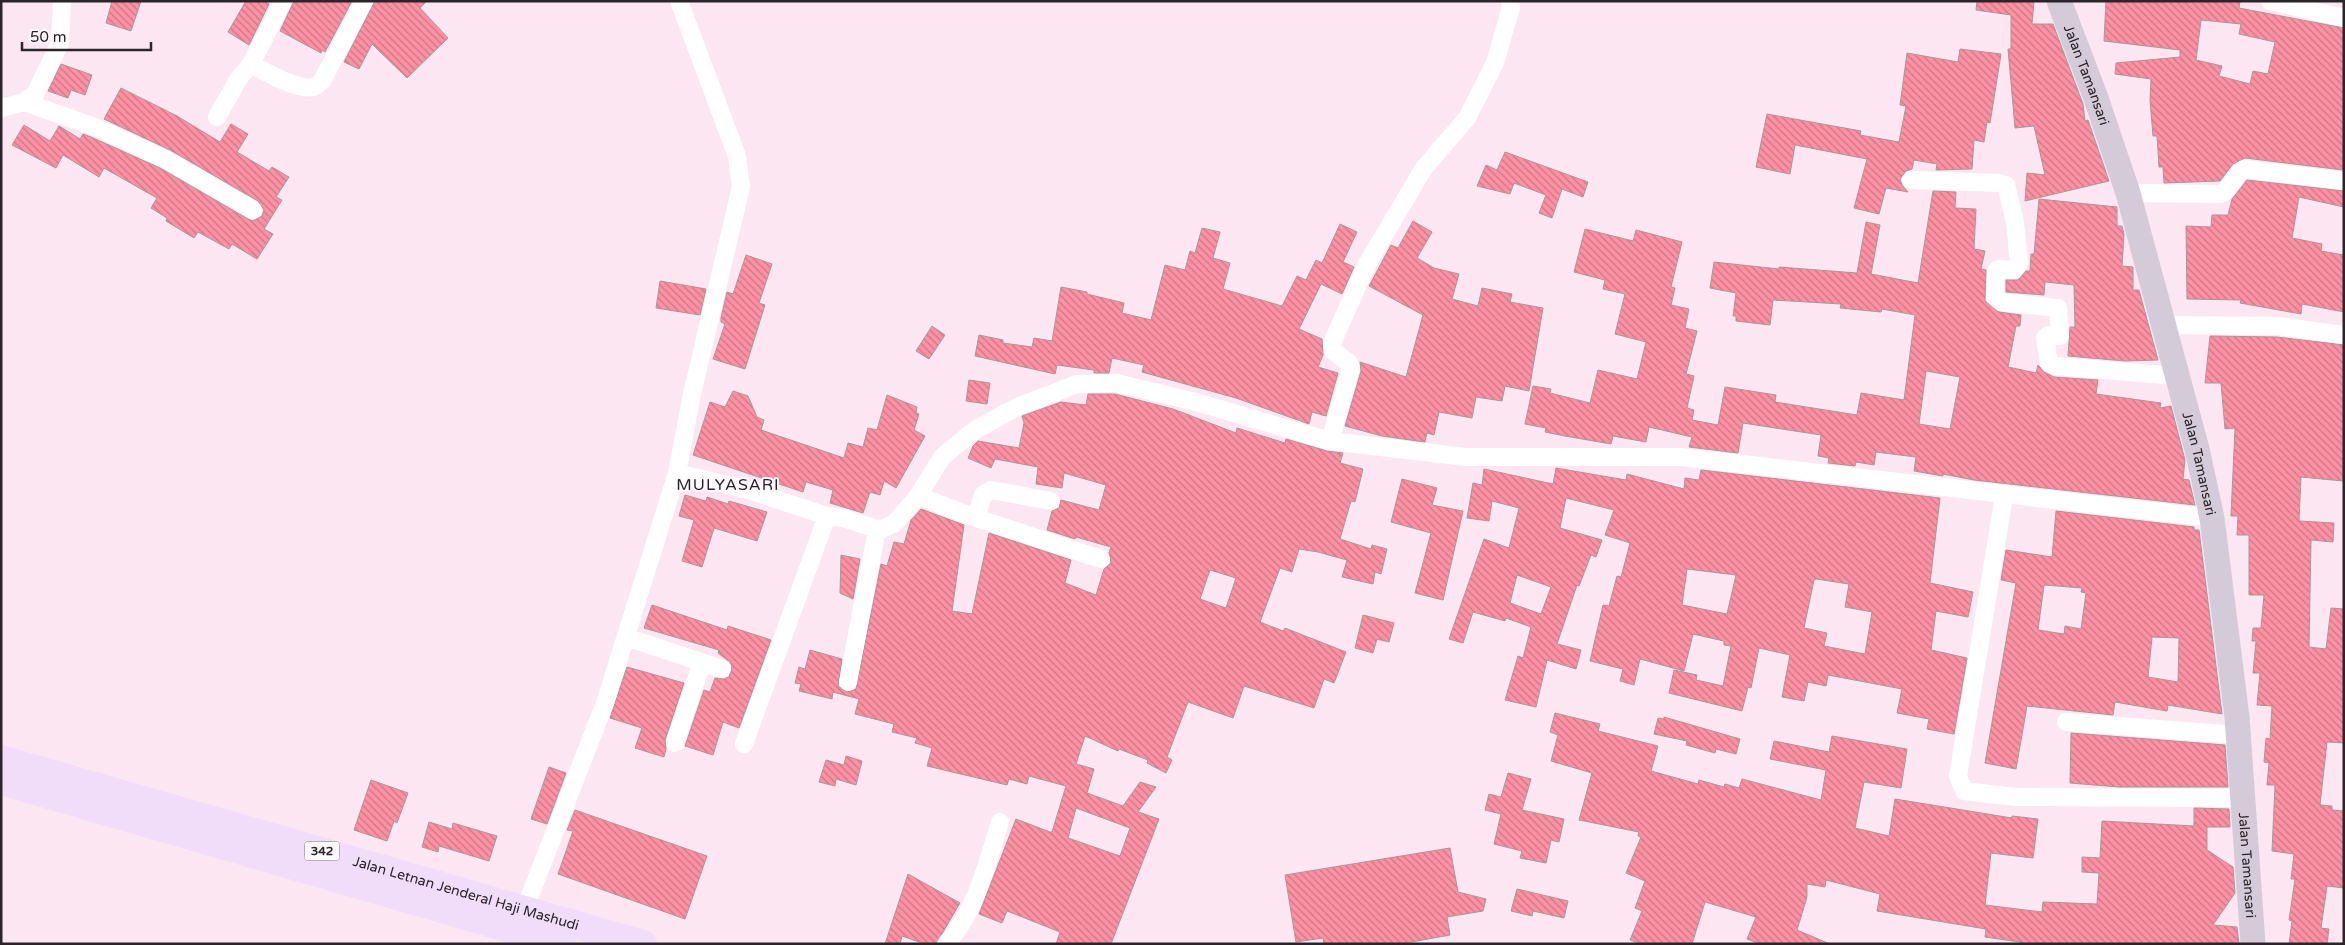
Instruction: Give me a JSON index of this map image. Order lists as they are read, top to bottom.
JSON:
{
  "streets": {
    "main road": ["Jalan Tamansari", "342", "Jalan Letnan Jenderal Haji Mashudi"]
  },
  "districts": ["MULYASARI"],
  "scale_bar": "50 m"
}
